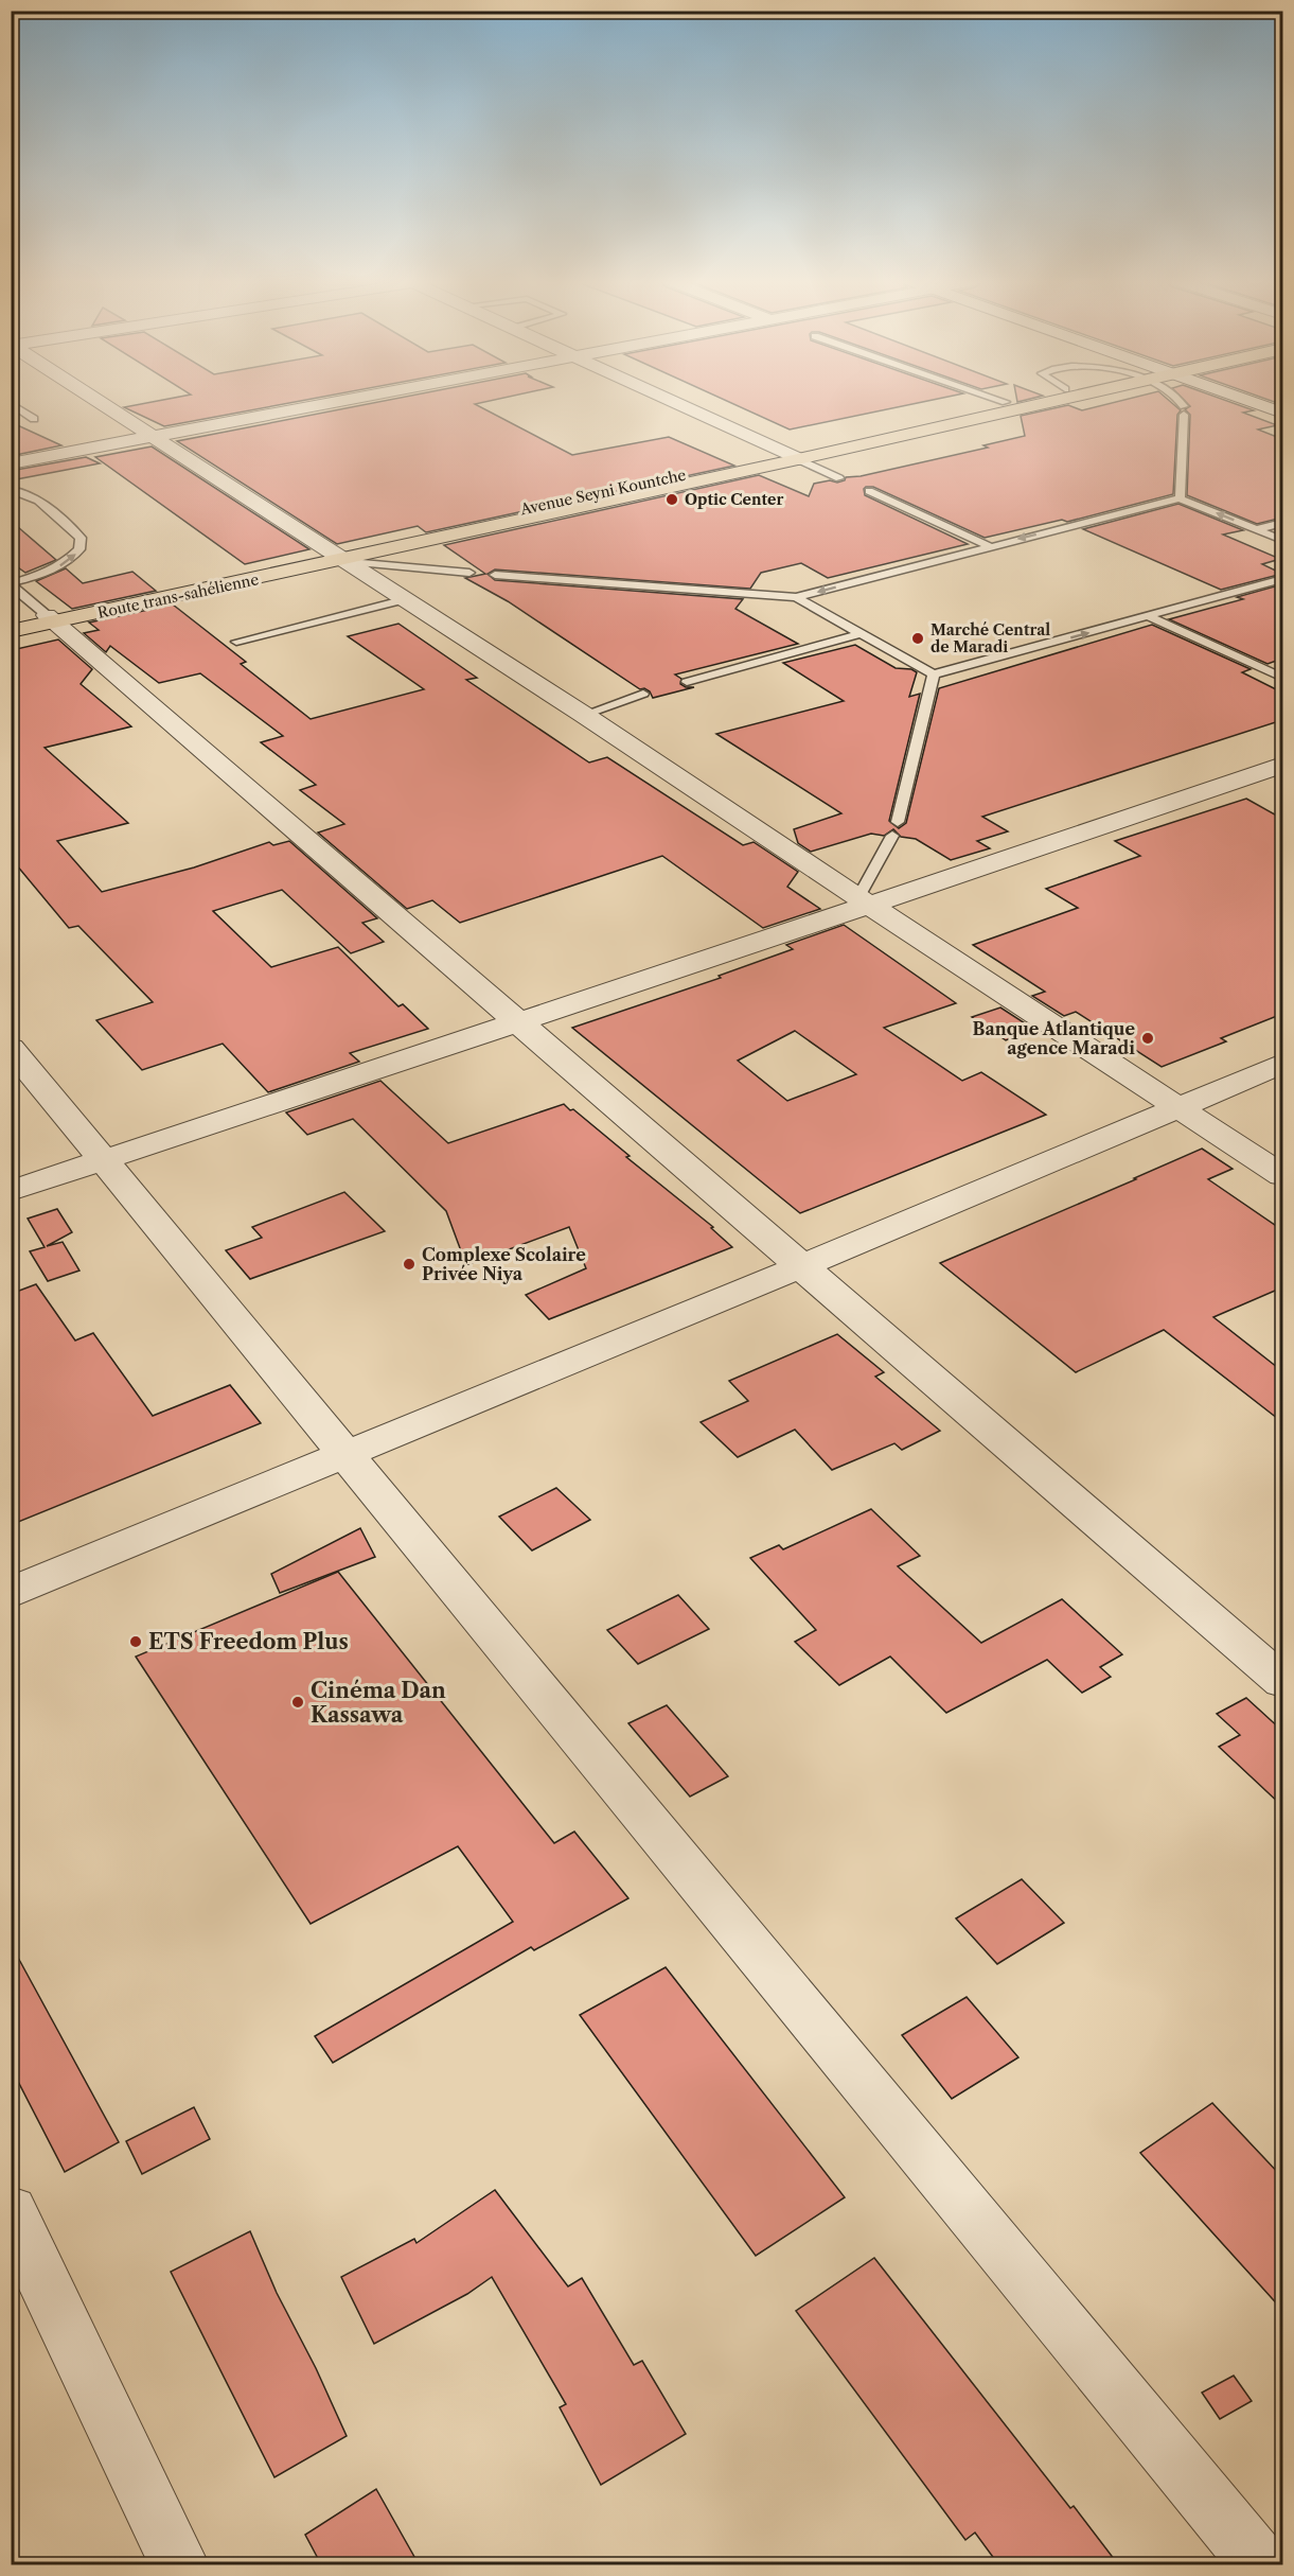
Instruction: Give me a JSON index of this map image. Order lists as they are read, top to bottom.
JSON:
{
  "streets": {
    "highway": ["Avenue Seyni Kountche", "Route trans-sahélienne"]
  },
  "crossings": [
    ["Avenue Seyni Kountche", "Route trans-sahélienne"]
  ],
  "places": [
    "Optic Center",
    "Marché Central de Maradi",
    "Banque Atlantique agence Maradi",
    "Complexe Scolaire Privée Niya",
    "ETS Freedom Plus",
    "Cinéma Dan Kassawa"
  ]
}
